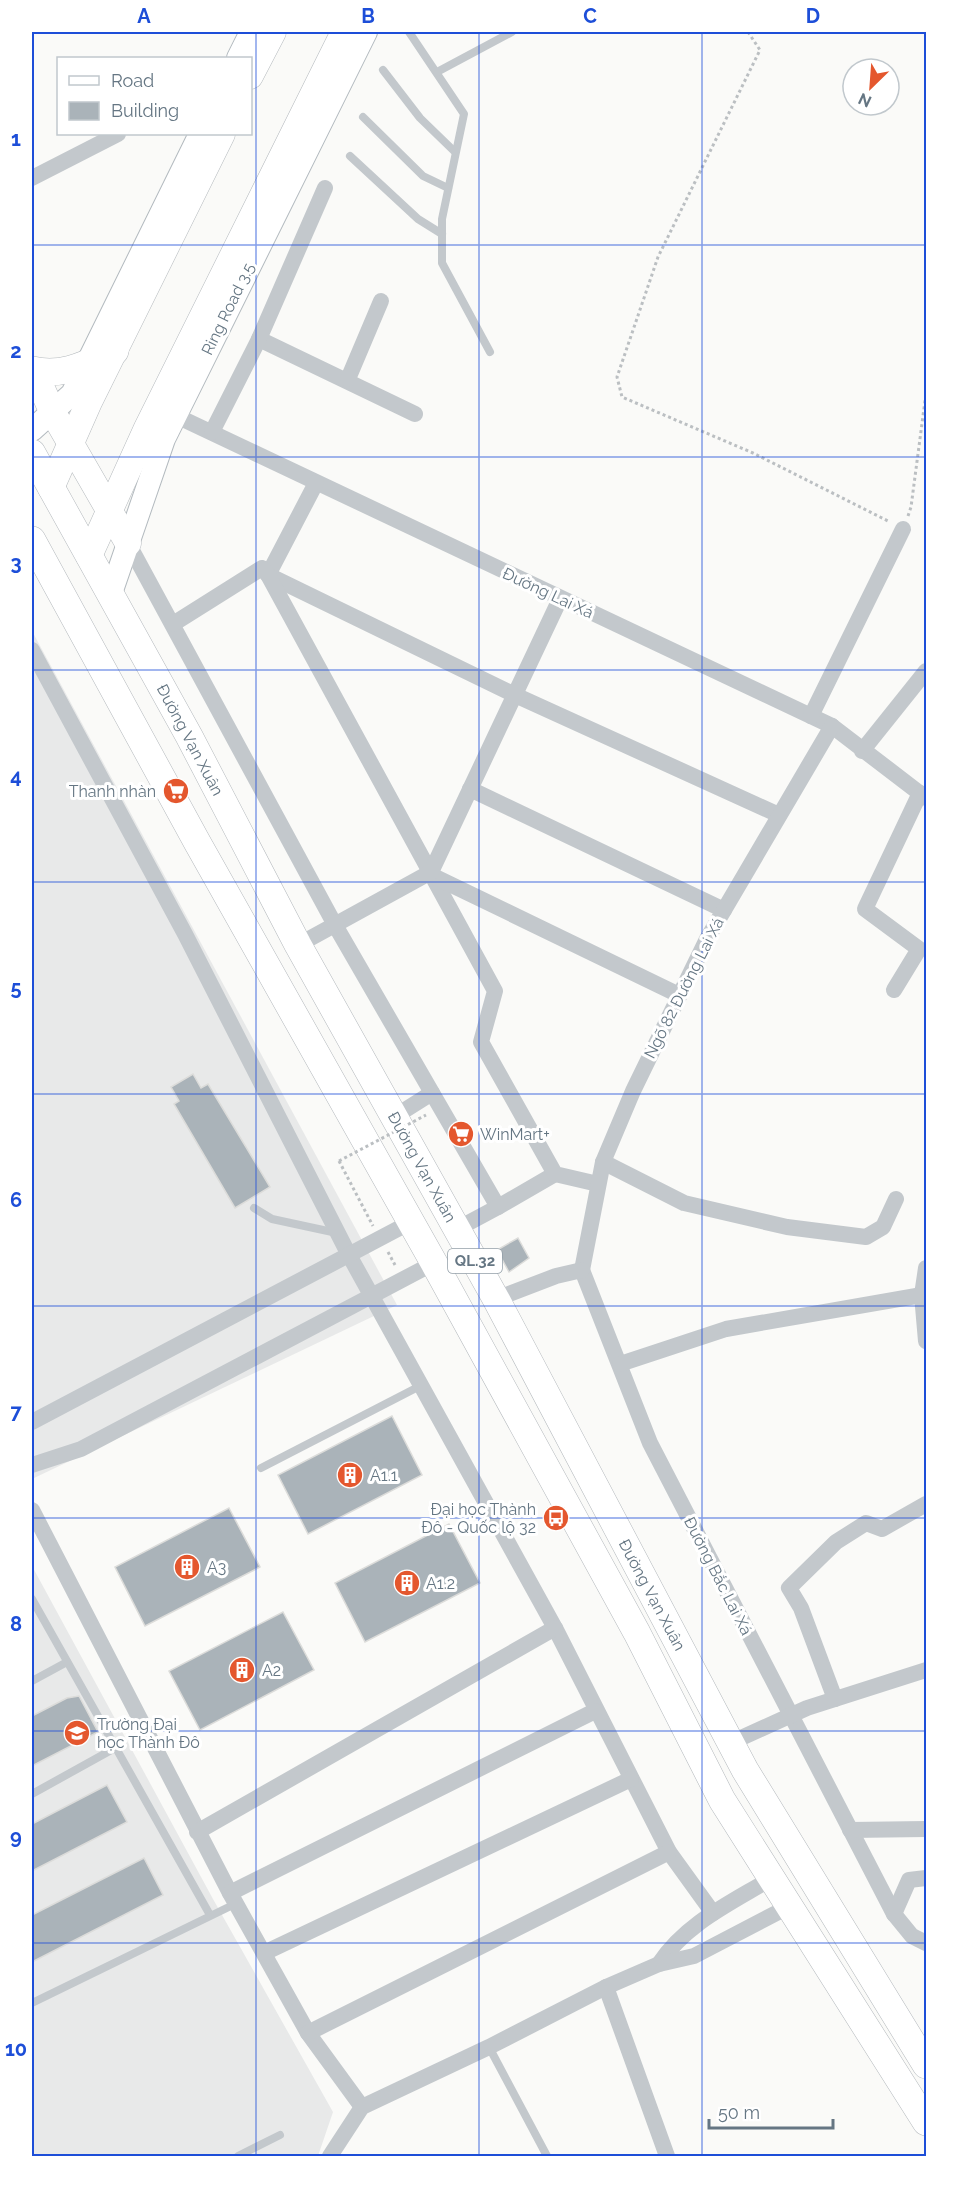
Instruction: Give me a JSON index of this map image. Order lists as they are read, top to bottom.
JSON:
{
  "streets": {
    "highway": ["Đường Vạn Xuân", "QL.32"],
    "main road": ["Ring Road 3.5"],
    "street": ["Đường Lai Xá", "Ngõ 82 Đường Lai Xá", "Đường Bắc Lai Xá"]
  },
  "crossings": [
    ["Ring Road 3.5", "Đường Lai Xá"],
    ["Ring Road 3.5", "Đường Vạn Xuân"],
    ["Đường Lai Xá", "Ngõ 82 Đường Lai Xá"],
    ["Ngõ 82 Đường Lai Xá", "Đường Bắc Lai Xá"]
  ],
  "places": {
    "supermarket": ["Thanh nhàn", "WinMart+"],
    "building": [
      "A1.1",
      "A3",
      "A1.2",
      "A2"
    ],
    "bus stop": ["Đại học Thành Đô - Quốc lộ 32"],
    "school or university": ["Trường Đại học Thành Đô"]
  },
  "legend": ["Road", "Building"],
  "scale_bar": "50 m",
  "north": "bottom left",
  "grid": {
    "columns": [
      "A",
      "B",
      "C",
      "D"
    ],
    "rows": [
      "1",
      "2",
      "3",
      "4",
      "5",
      "6",
      "7",
      "8",
      "9",
      "10"
    ]
  }
}
